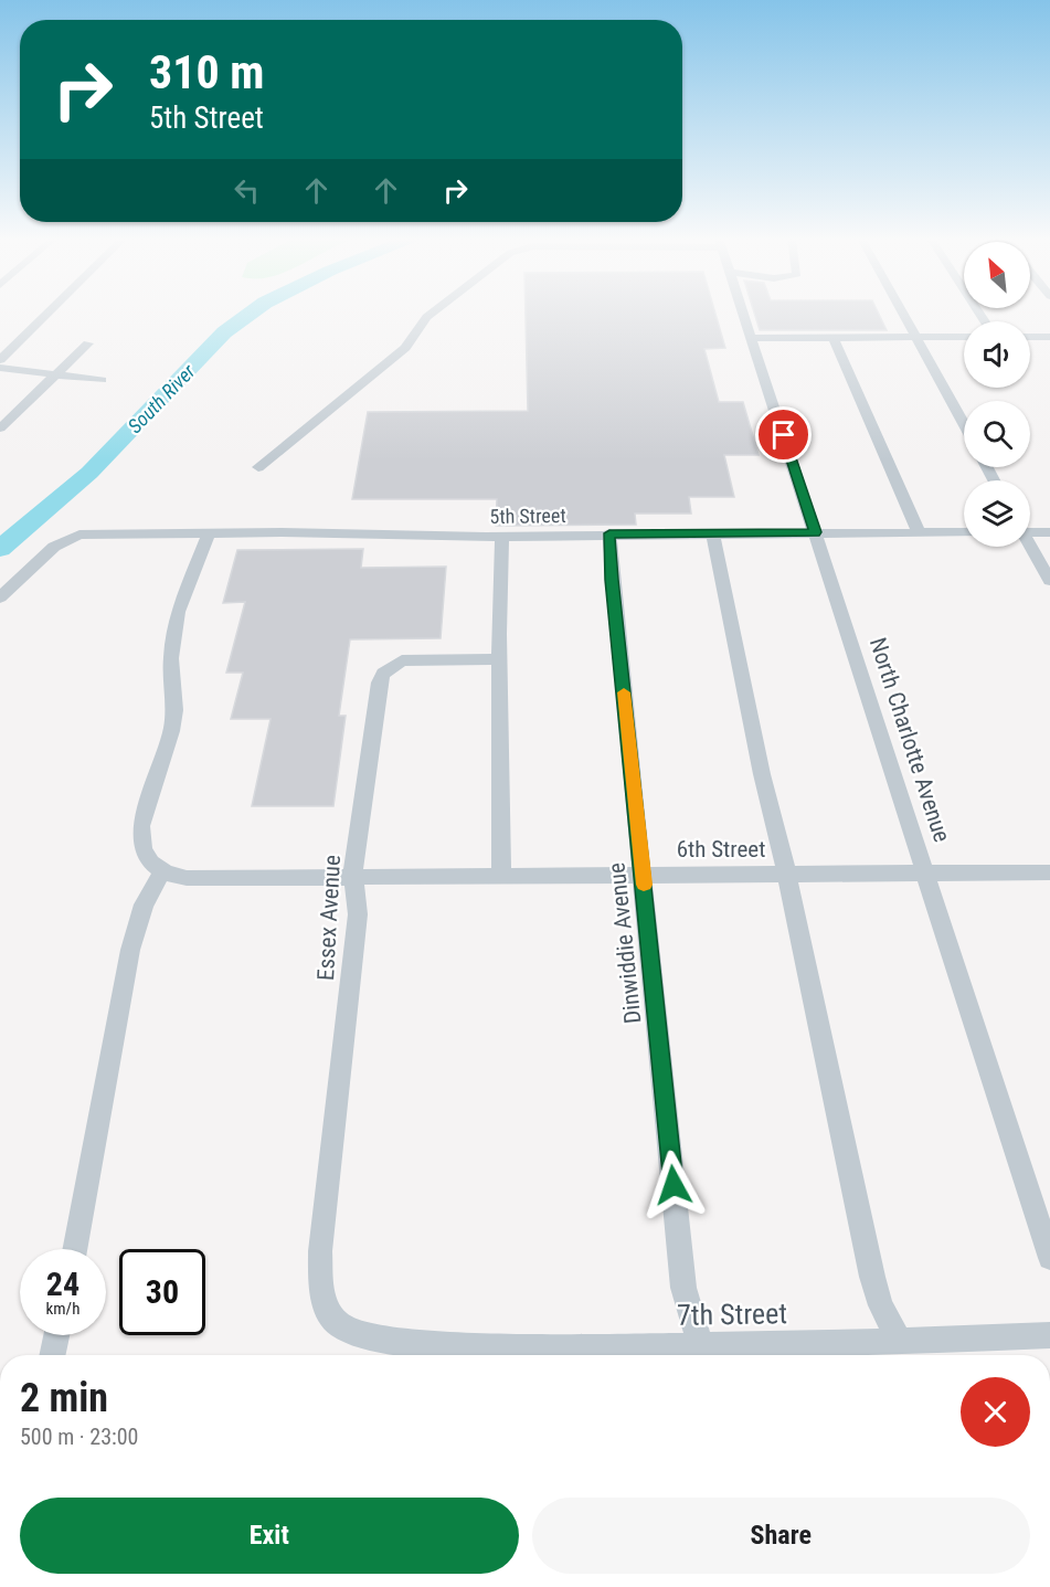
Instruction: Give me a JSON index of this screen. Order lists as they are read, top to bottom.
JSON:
{
  "streets": {
    "street": [
      "5th Street",
      "North Charlotte Avenue",
      "6th Street",
      "Essex Avenue",
      "Dinwiddie Avenue",
      "7th Street"
    ]
  },
  "crossings": [
    ["5th Street", "North Charlotte Avenue"],
    ["5th Street", "Dinwiddie Avenue"],
    ["North Charlotte Avenue", "6th Street"],
    ["6th Street", "Essex Avenue"],
    ["6th Street", "Dinwiddie Avenue"],
    ["Essex Avenue", "7th Street"],
    ["Dinwiddie Avenue", "7th Street"]
  ],
  "water": ["South River"],
  "north": "top left",
  "page": {
    "turn": ["310 m", "5th Street"],
    "speed": "24 km/h",
    "limit": "30",
    "heading": ["2 min", "500 m · 23:00"],
    "buttons": ["Exit", "Share"]
  }
}
